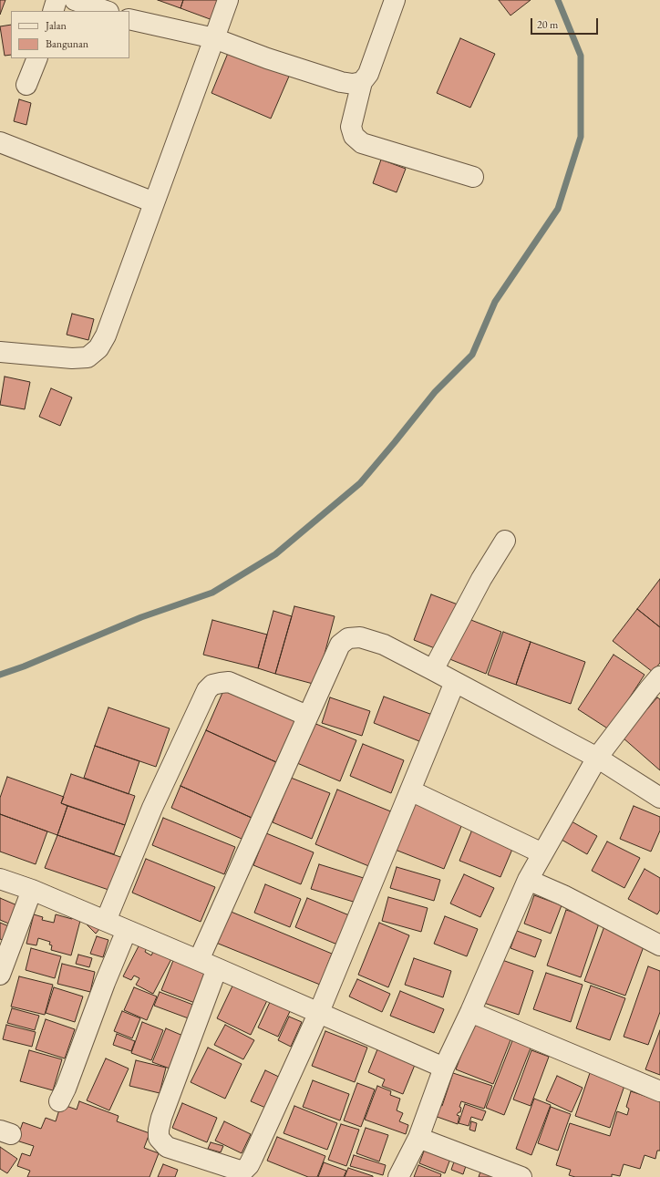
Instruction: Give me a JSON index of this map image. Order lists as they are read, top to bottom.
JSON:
{
  "legend": ["Jalan", "Bangunan"],
  "scale_bar": "20 m"
}
